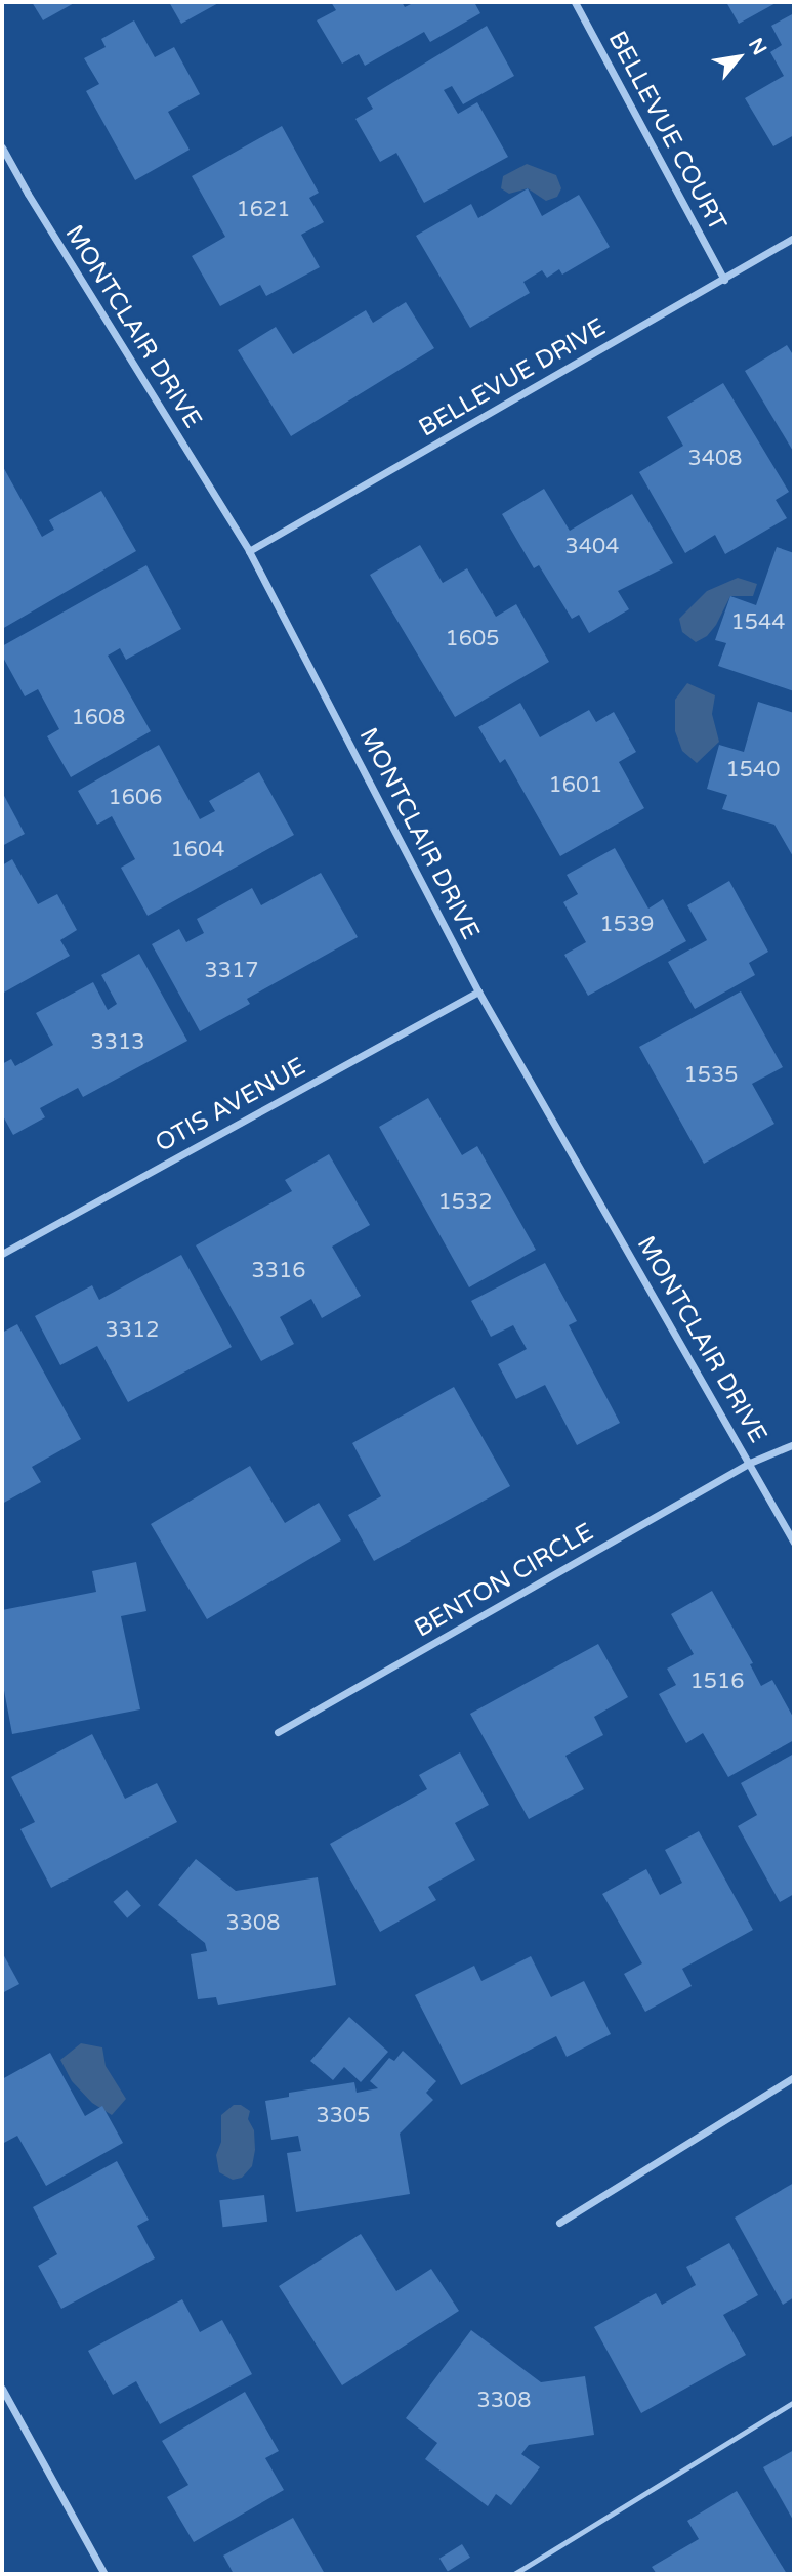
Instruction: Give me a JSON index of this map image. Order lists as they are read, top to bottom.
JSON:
{
  "streets": {
    "street": [
      "BELLEVUE COURT",
      "MONTCLAIR DRIVE",
      "BELLEVUE DRIVE",
      "OTIS AVENUE",
      "BENTON CIRCLE"
    ]
  },
  "crossings": [
    ["BELLEVUE COURT", "BELLEVUE DRIVE"],
    ["MONTCLAIR DRIVE", "BELLEVUE DRIVE"],
    ["MONTCLAIR DRIVE", "OTIS AVENUE"],
    ["MONTCLAIR DRIVE", "BENTON CIRCLE"]
  ],
  "house_numbers": [
    "1621",
    "3408",
    "3404",
    "1544",
    "1605",
    "1608",
    "1540",
    "1601",
    "1606",
    "1604",
    "1539",
    "3317",
    "3313",
    "1535",
    "1532",
    "3316",
    "3312",
    "1516",
    "3308",
    "3305",
    "3308"
  ],
  "north": "top right"
}
